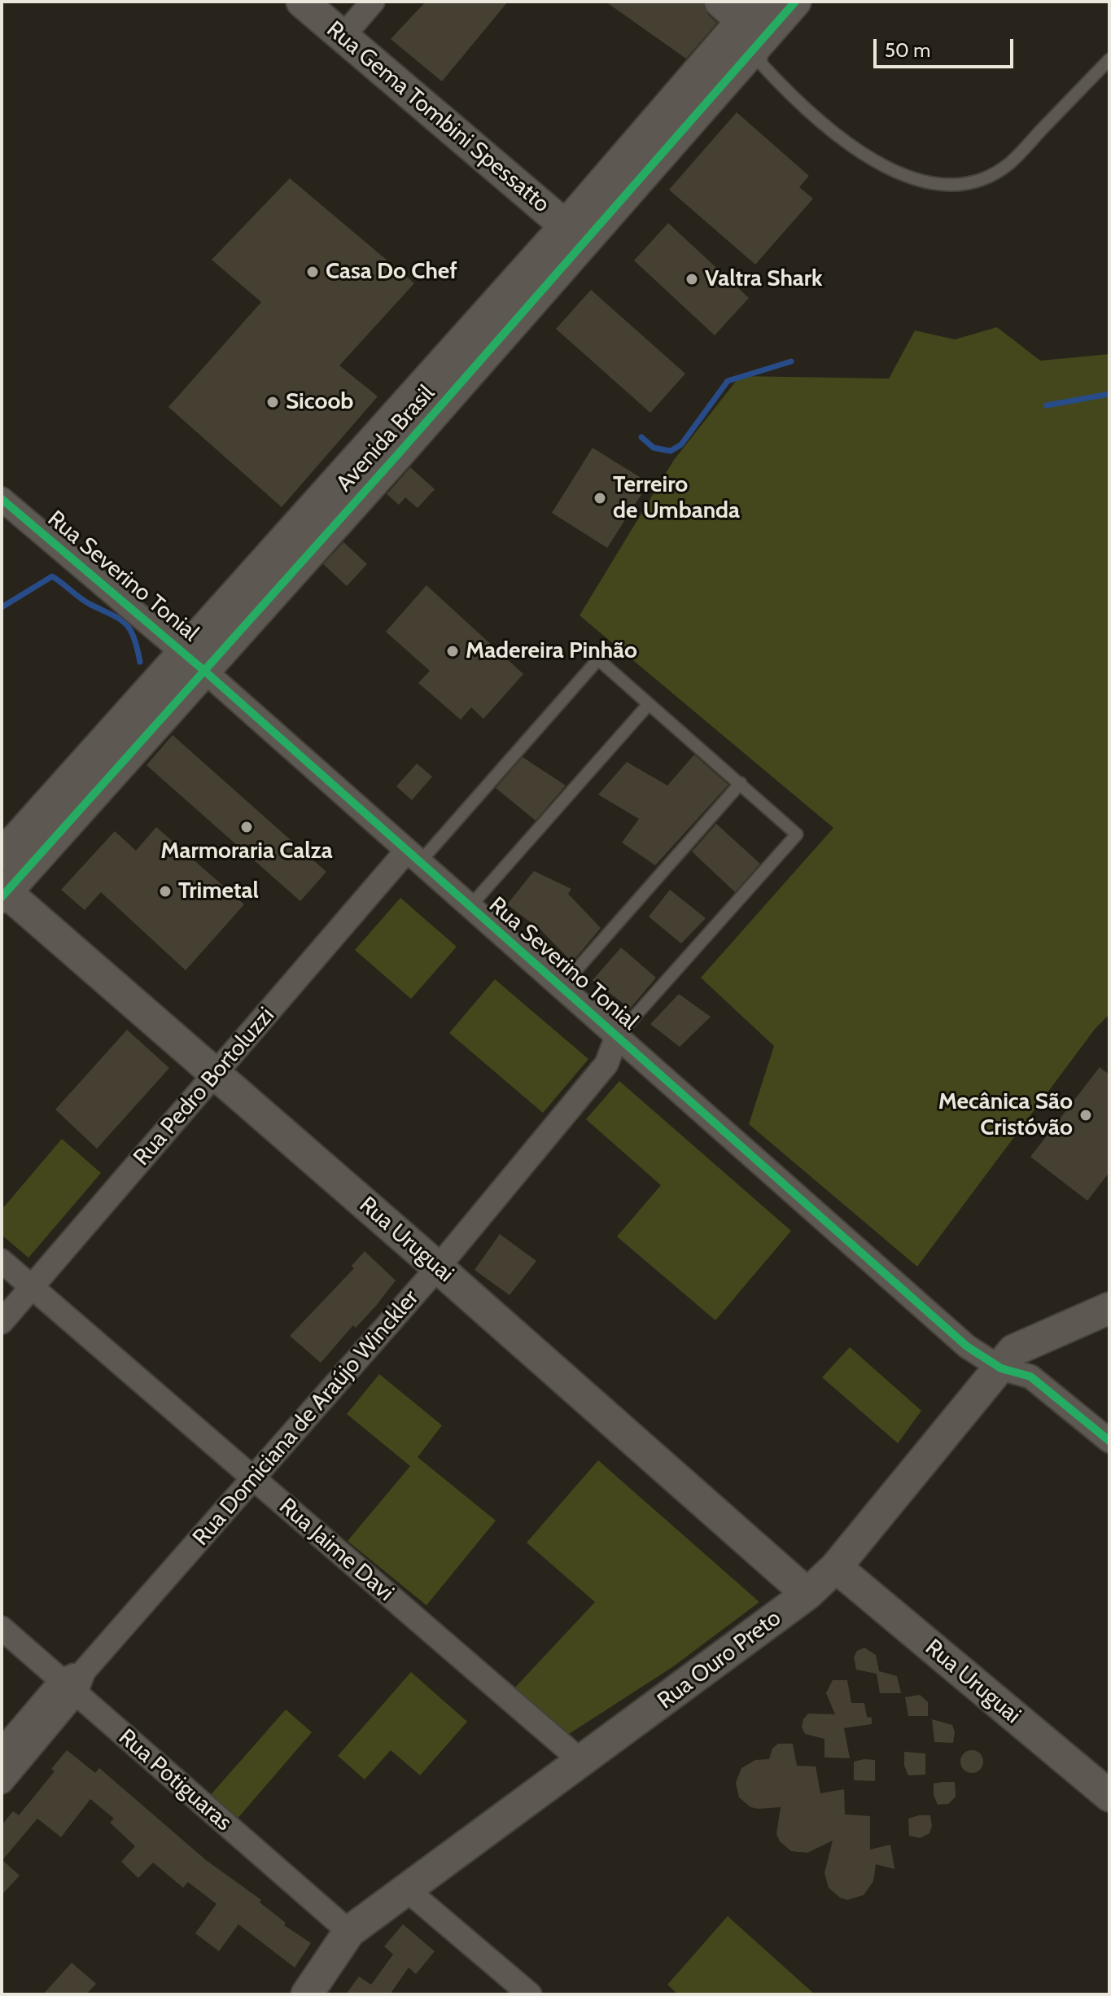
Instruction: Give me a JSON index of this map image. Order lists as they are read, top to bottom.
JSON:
{
  "streets": {
    "street": [
      "Rua Gema Tombini Spessatto",
      "Avenida Brasil",
      "Rua Severino Tonial",
      "Rua Pedro Bortoluzzi",
      "Rua Uruguai",
      "Rua Domiciana de Araújo Winckler",
      "Rua Jaime Davi",
      "Rua Ouro Preto",
      "Rua Potiguaras"
    ]
  },
  "crossings": [
    ["Rua Gema Tombini Spessatto", "Avenida Brasil"],
    ["Avenida Brasil", "Rua Severino Tonial"],
    ["Avenida Brasil", "Rua Uruguai"],
    ["Rua Severino Tonial", "Rua Pedro Bortoluzzi"],
    ["Rua Severino Tonial", "Rua Domiciana de Araújo Winckler"],
    ["Rua Severino Tonial", "Rua Ouro Preto"],
    ["Rua Pedro Bortoluzzi", "Rua Uruguai"],
    ["Rua Pedro Bortoluzzi", "Rua Jaime Davi"],
    ["Rua Uruguai", "Rua Domiciana de Araújo Winckler"],
    ["Rua Uruguai", "Rua Ouro Preto"],
    ["Rua Domiciana de Araújo Winckler", "Rua Jaime Davi"],
    ["Rua Domiciana de Araújo Winckler", "Rua Potiguaras"],
    ["Rua Jaime Davi", "Rua Ouro Preto"],
    ["Rua Ouro Preto", "Rua Potiguaras"]
  ],
  "places": [
    "Casa Do Chef",
    "Valtra Shark",
    "Sicoob",
    "Terreiro de Umbanda",
    "Madereira Pinhão",
    "Marmoraria Calza",
    "Trimetal",
    "Mecânica São Cristóvão"
  ],
  "scale_bar": "50 m"
}
